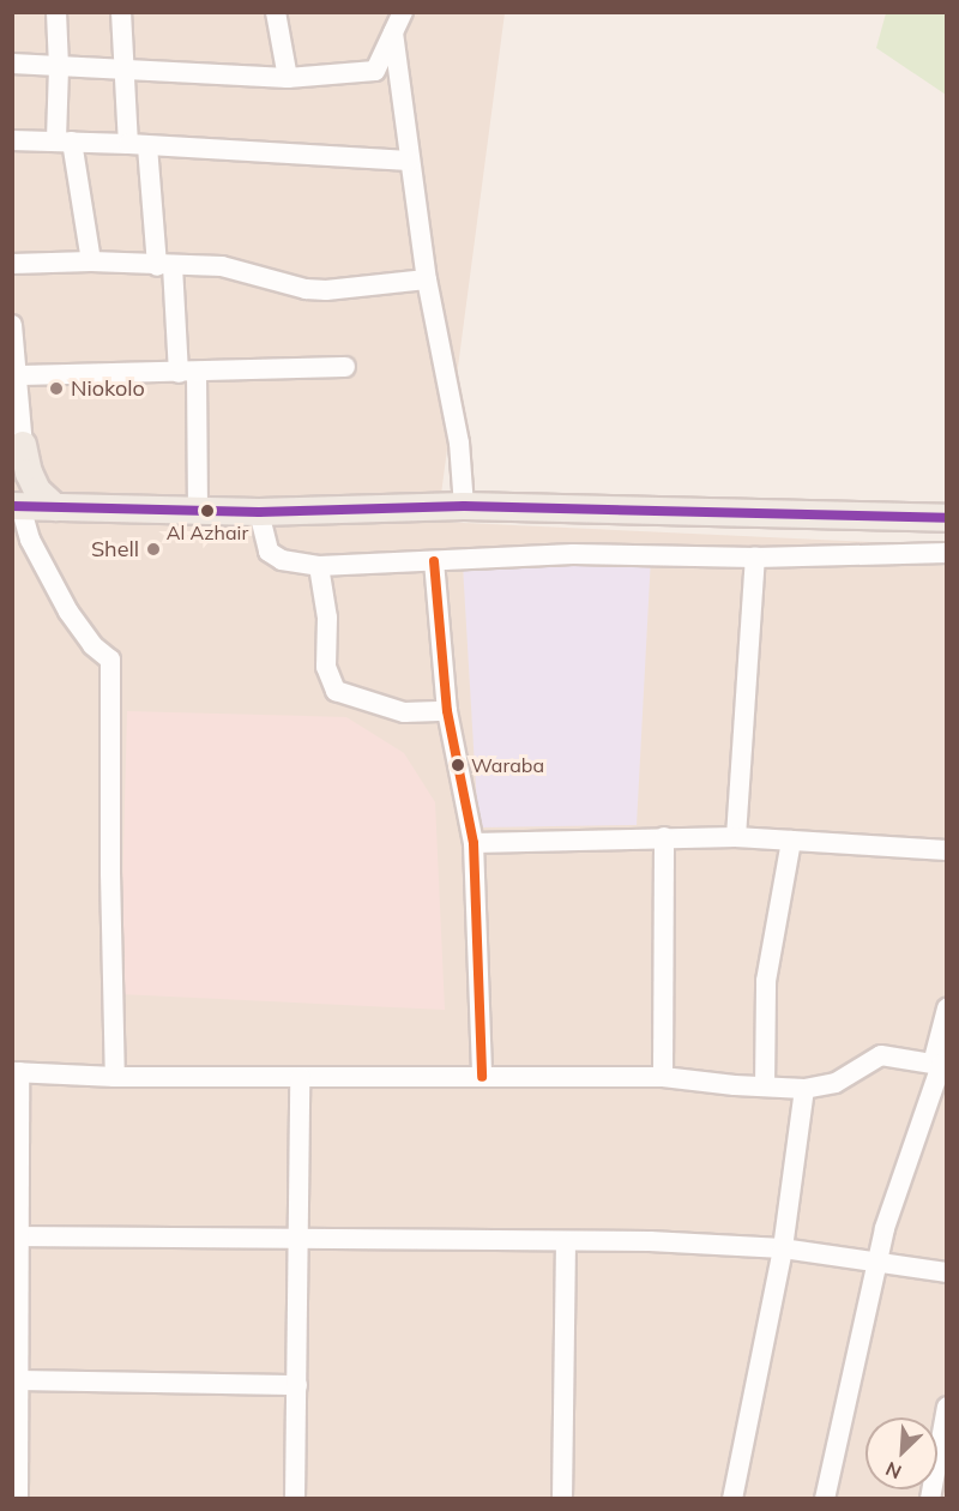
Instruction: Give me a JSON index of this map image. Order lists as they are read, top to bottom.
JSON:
{
  "places": [
    "Niokolo",
    "Al Azhair",
    "Shell",
    "Waraba"
  ],
  "north": "bottom left"
}
